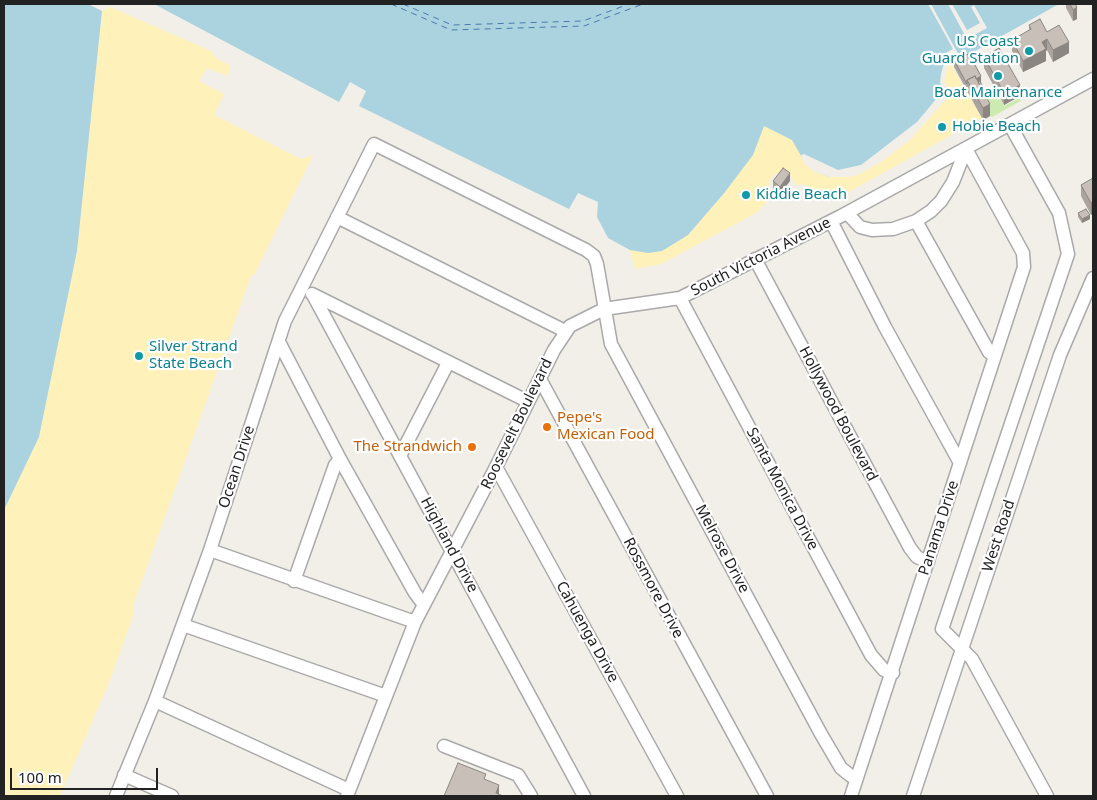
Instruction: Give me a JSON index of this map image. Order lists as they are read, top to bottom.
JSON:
{
  "streets": {
    "street": [
      "South Victoria Avenue",
      "Hollywood Boulevard",
      "Roosevelt Boulevard",
      "Ocean Drive",
      "Santa Monica Drive",
      "Panama Drive",
      "West Road",
      "Highland Drive",
      "Melrose Drive",
      "Rossmore Drive",
      "Cahuenga Drive"
    ]
  },
  "crossings": [
    ["South Victoria Avenue", "Hollywood Boulevard"],
    ["South Victoria Avenue", "Roosevelt Boulevard"],
    ["South Victoria Avenue", "Ocean Drive"],
    ["South Victoria Avenue", "Santa Monica Drive"],
    ["South Victoria Avenue", "Panama Drive"],
    ["South Victoria Avenue", "Melrose Drive"],
    ["Hollywood Boulevard", "Panama Drive"],
    ["Roosevelt Boulevard", "Ocean Drive"],
    ["Roosevelt Boulevard", "Highland Drive"],
    ["Roosevelt Boulevard", "Melrose Drive"],
    ["Roosevelt Boulevard", "Rossmore Drive"],
    ["Roosevelt Boulevard", "Cahuenga Drive"],
    ["Ocean Drive", "Melrose Drive"],
    ["Santa Monica Drive", "Panama Drive"],
    ["Panama Drive", "Melrose Drive"]
  ],
  "places": [
    "US Coast Guard Station",
    "Boat Maintenance",
    "Hobie Beach",
    "Kiddie Beach",
    "Silver Strand State Beach",
    "Pepe's Mexican Food",
    "The Strandwich"
  ],
  "scale_bar": "100 m"
}
